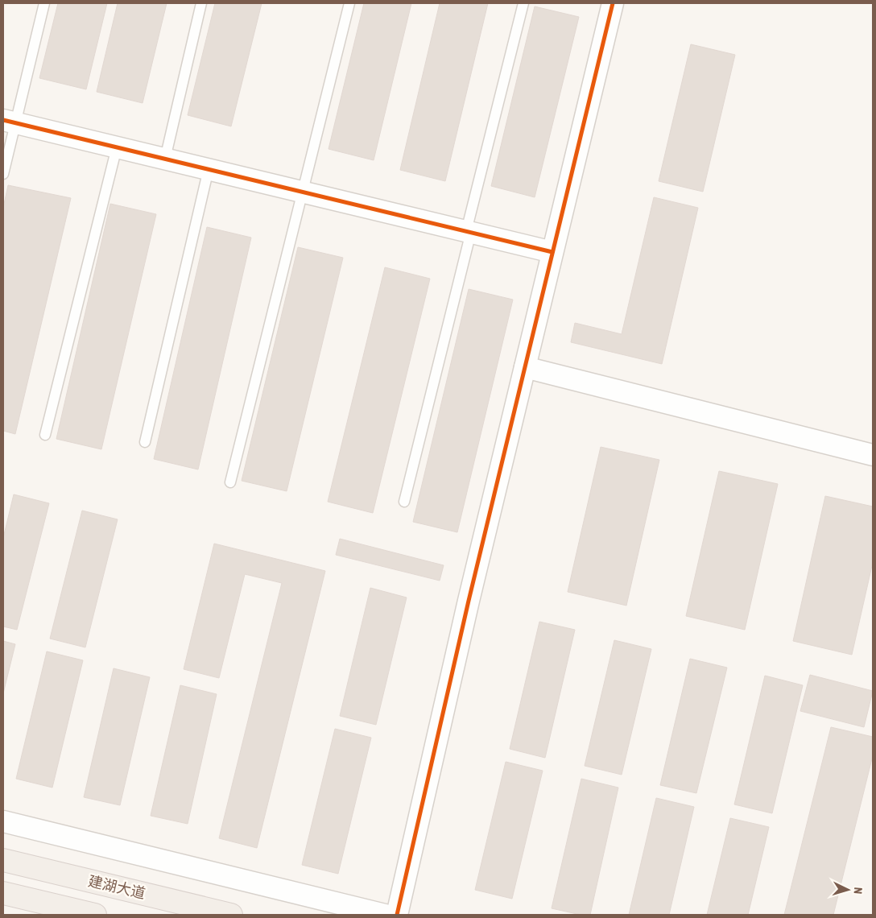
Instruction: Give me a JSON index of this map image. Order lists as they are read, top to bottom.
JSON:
{
  "streets": {
    "main road": ["建湖大道"]
  },
  "north": "right"
}
